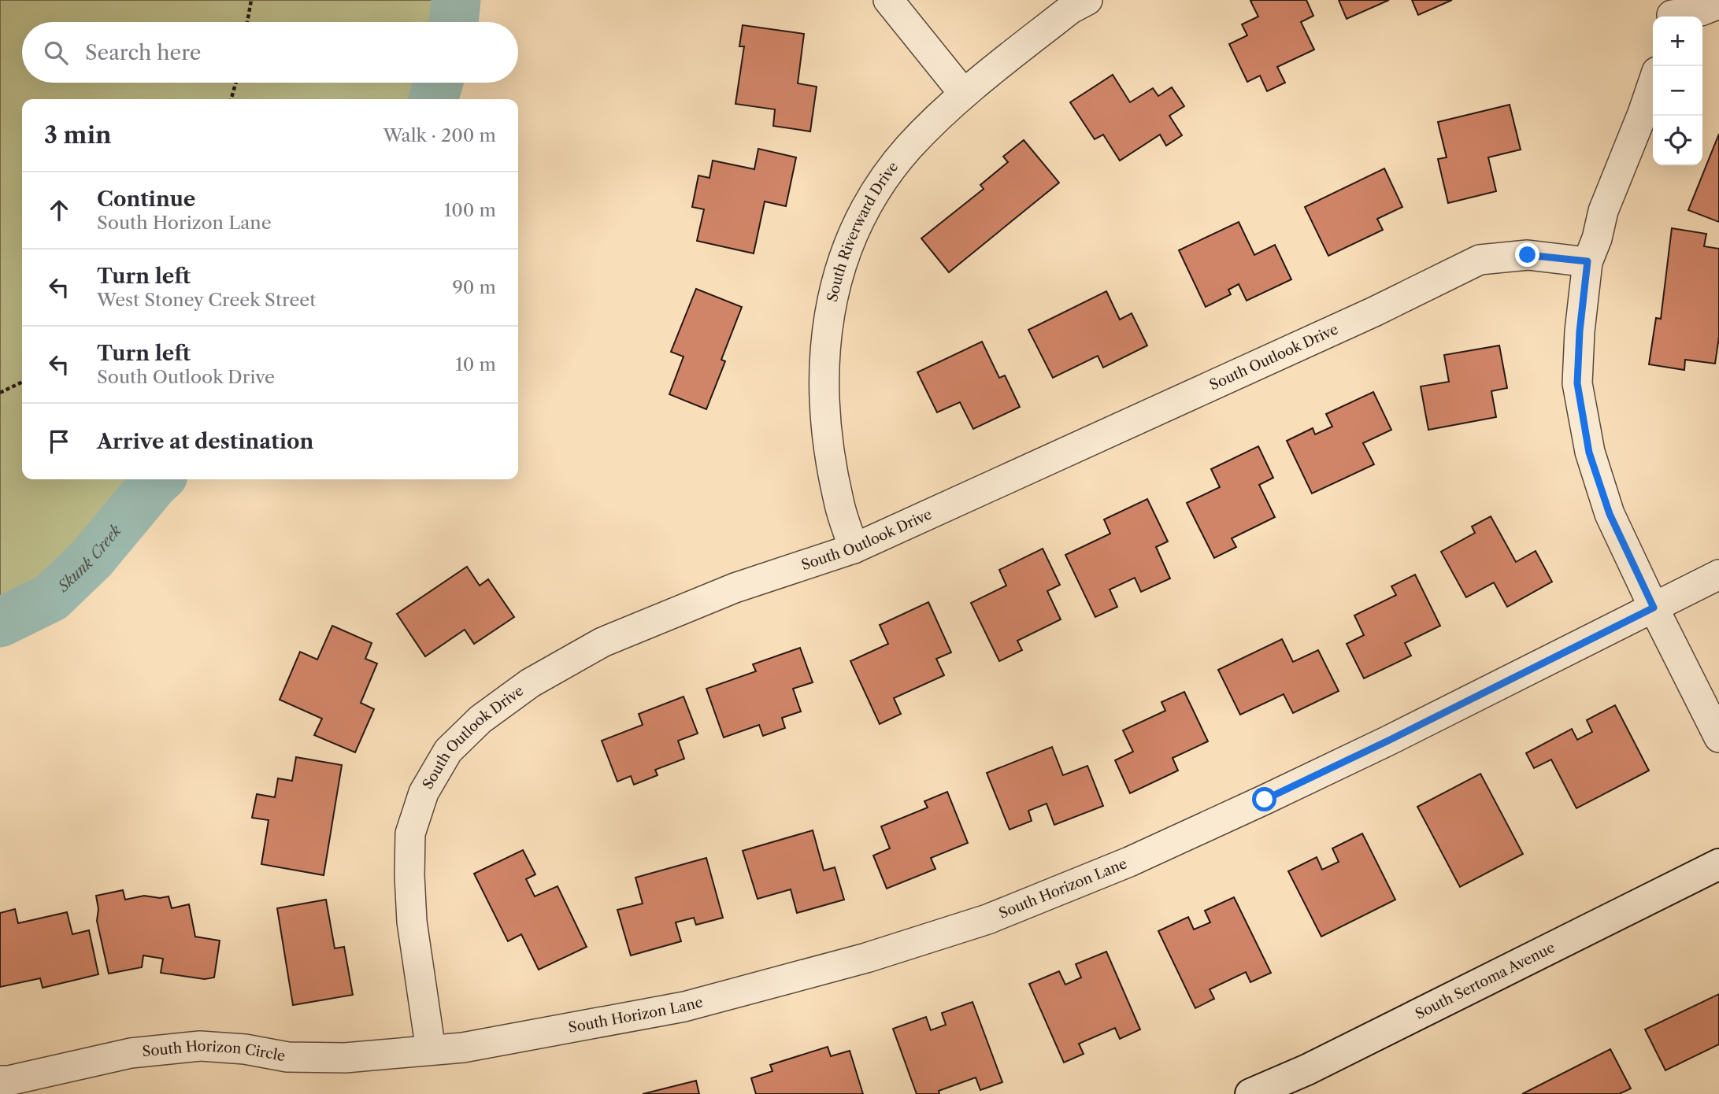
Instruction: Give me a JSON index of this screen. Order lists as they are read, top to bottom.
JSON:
{
  "streets": {
    "main road": ["South Sertoma Avenue"],
    "street": [
      "South Riverward Drive",
      "South Outlook Drive",
      "South Horizon Lane",
      "South Horizon Circle"
    ]
  },
  "crossings": [
    ["South Riverward Drive", "South Outlook Drive"],
    ["South Outlook Drive", "South Horizon Lane"],
    ["South Outlook Drive", "South Horizon Circle"],
    ["South Horizon Lane", "South Horizon Circle"]
  ],
  "water": ["Skunk Creek"],
  "page": {
    "map_buttons": ["+", "−"],
    "search": "Search here",
    "heading": ["3 min", "Walk · 200 m"],
    "list": [
      ["Continue", "South Horizon Lane", "100 m"],
      ["Turn left", "West Stoney Creek Street", "90 m"],
      ["Turn left", "South Outlook Drive", "10 m"],
      "Arrive at destination"
    ]
  }
}
